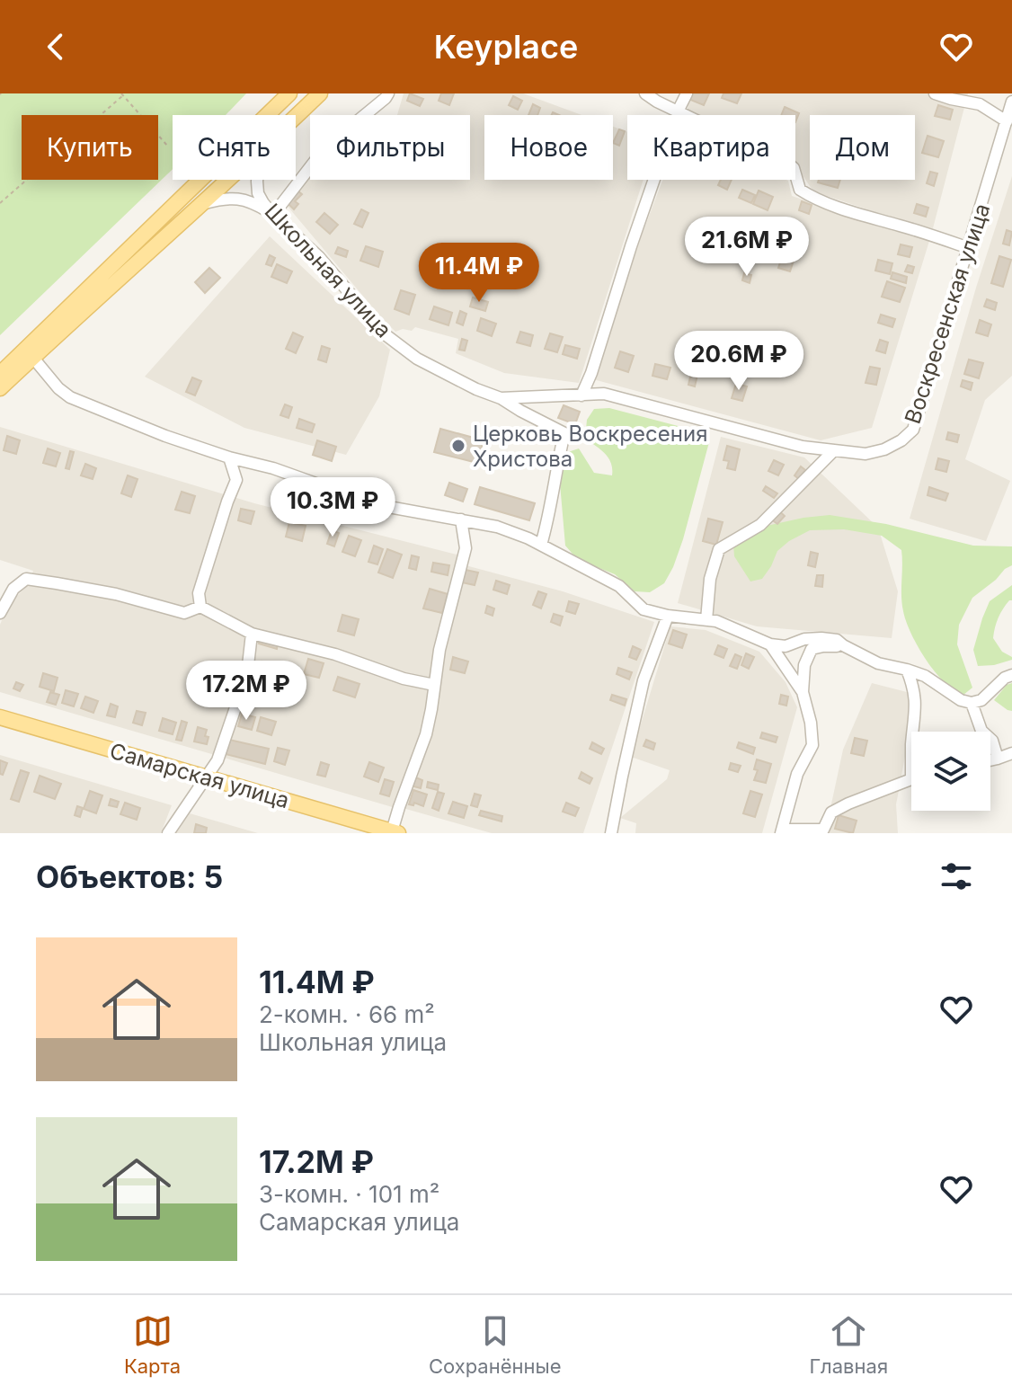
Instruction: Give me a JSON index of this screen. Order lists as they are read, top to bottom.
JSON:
{
  "streets": {
    "main road": ["Самарская улица"],
    "street": ["Школьная улица", "Воскресенская улица"]
  },
  "crossings": [
    ["Школьная улица", "Воскресенская улица"]
  ],
  "places": ["Церковь Воскресения Христова"],
  "page": {
    "header": "Keyplace",
    "chip": [
      "Купить",
      "Снять",
      "Фильтры",
      "Новое",
      "Квартира",
      "Дом"
    ],
    "price": [
      "21.6M ₽",
      "11.4M ₽",
      "20.6M ₽",
      "10.3M ₽",
      "17.2M ₽"
    ],
    "heading": "Объектов: 5",
    "list": [
      {
        "name": "11.4M ₽",
        "note": "2-комн. · 66 m² · Школьная улица"
      },
      {
        "name": "17.2M ₽",
        "note": "3-комн. · 101 m² · Самарская улица"
      }
    ],
    "tabs": ["Карта", "Сохранённые", "Главная"]
  }
}
